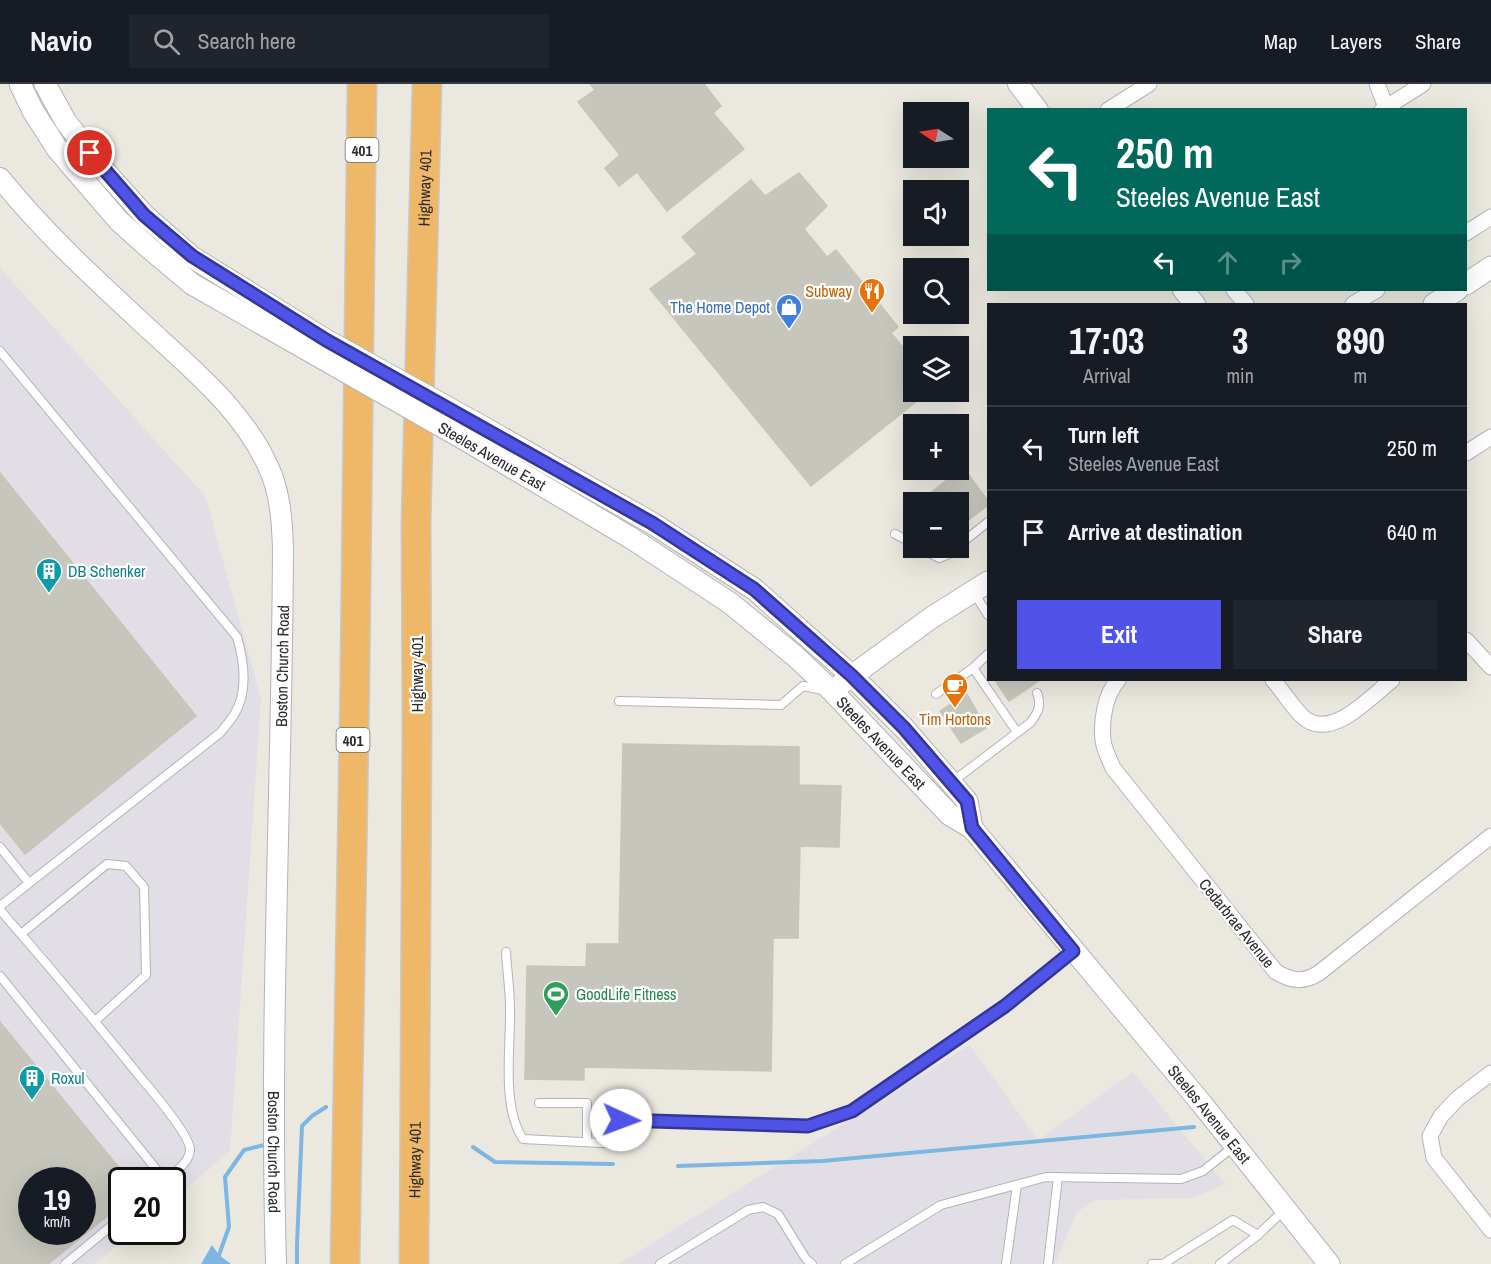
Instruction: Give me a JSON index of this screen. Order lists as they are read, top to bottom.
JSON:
{
  "streets": {
    "highway": ["401", "Highway 401"],
    "main road": ["Steeles Avenue East"],
    "street": ["Boston Church Road", "Cedarbrae Avenue"]
  },
  "places": {
    "restaurant": ["Subway"],
    "shop": ["The Home Depot"],
    "building": ["DB Schenker", "Roxul"],
    "cafe": ["Tim Hortons"],
    "sports": ["GoodLife Fitness"]
  },
  "north": "left",
  "page": {
    "header": "Navio",
    "search": "Search here",
    "nav": ["Map", "Layers", "Share"],
    "map_buttons": ["+", "−"],
    "turn": ["250 m", "Steeles Avenue East"],
    "eta": [
      "17:03",
      "Arrival",
      "3",
      "min",
      "890",
      "m"
    ],
    "list": [
      {
        "name": "Turn left",
        "note": "Steeles Avenue East",
        "value": "250 m"
      },
      {
        "name": "Arrive at destination",
        "value": "640 m"
      }
    ],
    "buttons": ["Exit", "Share"],
    "speed": "19 km/h",
    "limit": "20"
  }
}
